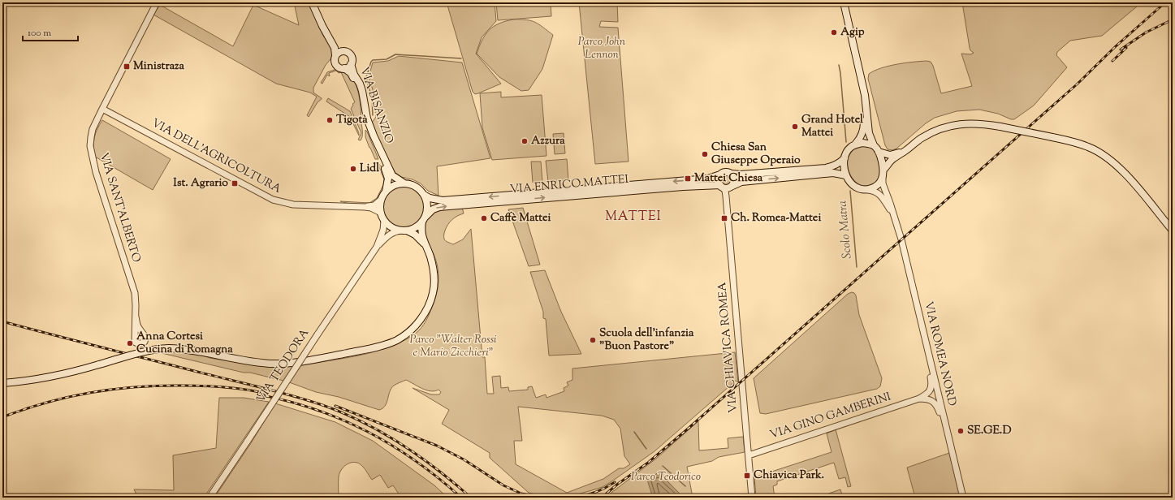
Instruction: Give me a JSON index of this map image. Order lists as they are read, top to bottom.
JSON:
{
  "streets": {
    "main road": ["VIA BISANZIO", "VIA ENRICO MATTEI"],
    "street": [
      "VIA DELL'AGRICOLTURA",
      "VIA SANT'ALBERTO",
      "VIA CHIAVICA ROMEA",
      "VIA ROMEA NORD",
      "VIA TEODORA",
      "VIA GINO GAMBERINI"
    ]
  },
  "crossings": [
    ["VIA BISANZIO", "VIA DELL'AGRICOLTURA"],
    ["VIA BISANZIO", "VIA ENRICO MATTEI"],
    ["VIA BISANZIO", "VIA TEODORA"],
    ["VIA DELL'AGRICOLTURA", "VIA ENRICO MATTEI"],
    ["VIA DELL'AGRICOLTURA", "VIA SANT'ALBERTO"],
    ["VIA DELL'AGRICOLTURA", "VIA TEODORA"],
    ["VIA ENRICO MATTEI", "VIA CHIAVICA ROMEA"],
    ["VIA ENRICO MATTEI", "VIA TEODORA"],
    ["VIA CHIAVICA ROMEA", "VIA GINO GAMBERINI"],
    ["VIA ROMEA NORD", "VIA GINO GAMBERINI"]
  ],
  "districts": ["MATTEI"],
  "water": ["Scolo Matra"],
  "parks": ["Parco John Lennon", "Parco \"Walter Rossi e Mario Zicchieri\"", "Parco Teodorico"],
  "places": {
    "other": [
      "Agip",
      "Tigotà",
      "Grand Hotel Mattei",
      "Azzura",
      "Chiesa San Giuseppe Operaio",
      "Lidl",
      "Caffè Mattei",
      "Scuola dell'infanzia \"Buon Pastore\"",
      "Anna Cortesi Cucina di Romagna",
      "SE.GE.D"
    ],
    "transit": [
      "Ministraza",
      "Mattei Chiesa",
      "Ist. Agrario",
      "Ch. Romea-Mattei",
      "Chiavica Park."
    ]
  },
  "scale_bar": "100 m"
}
